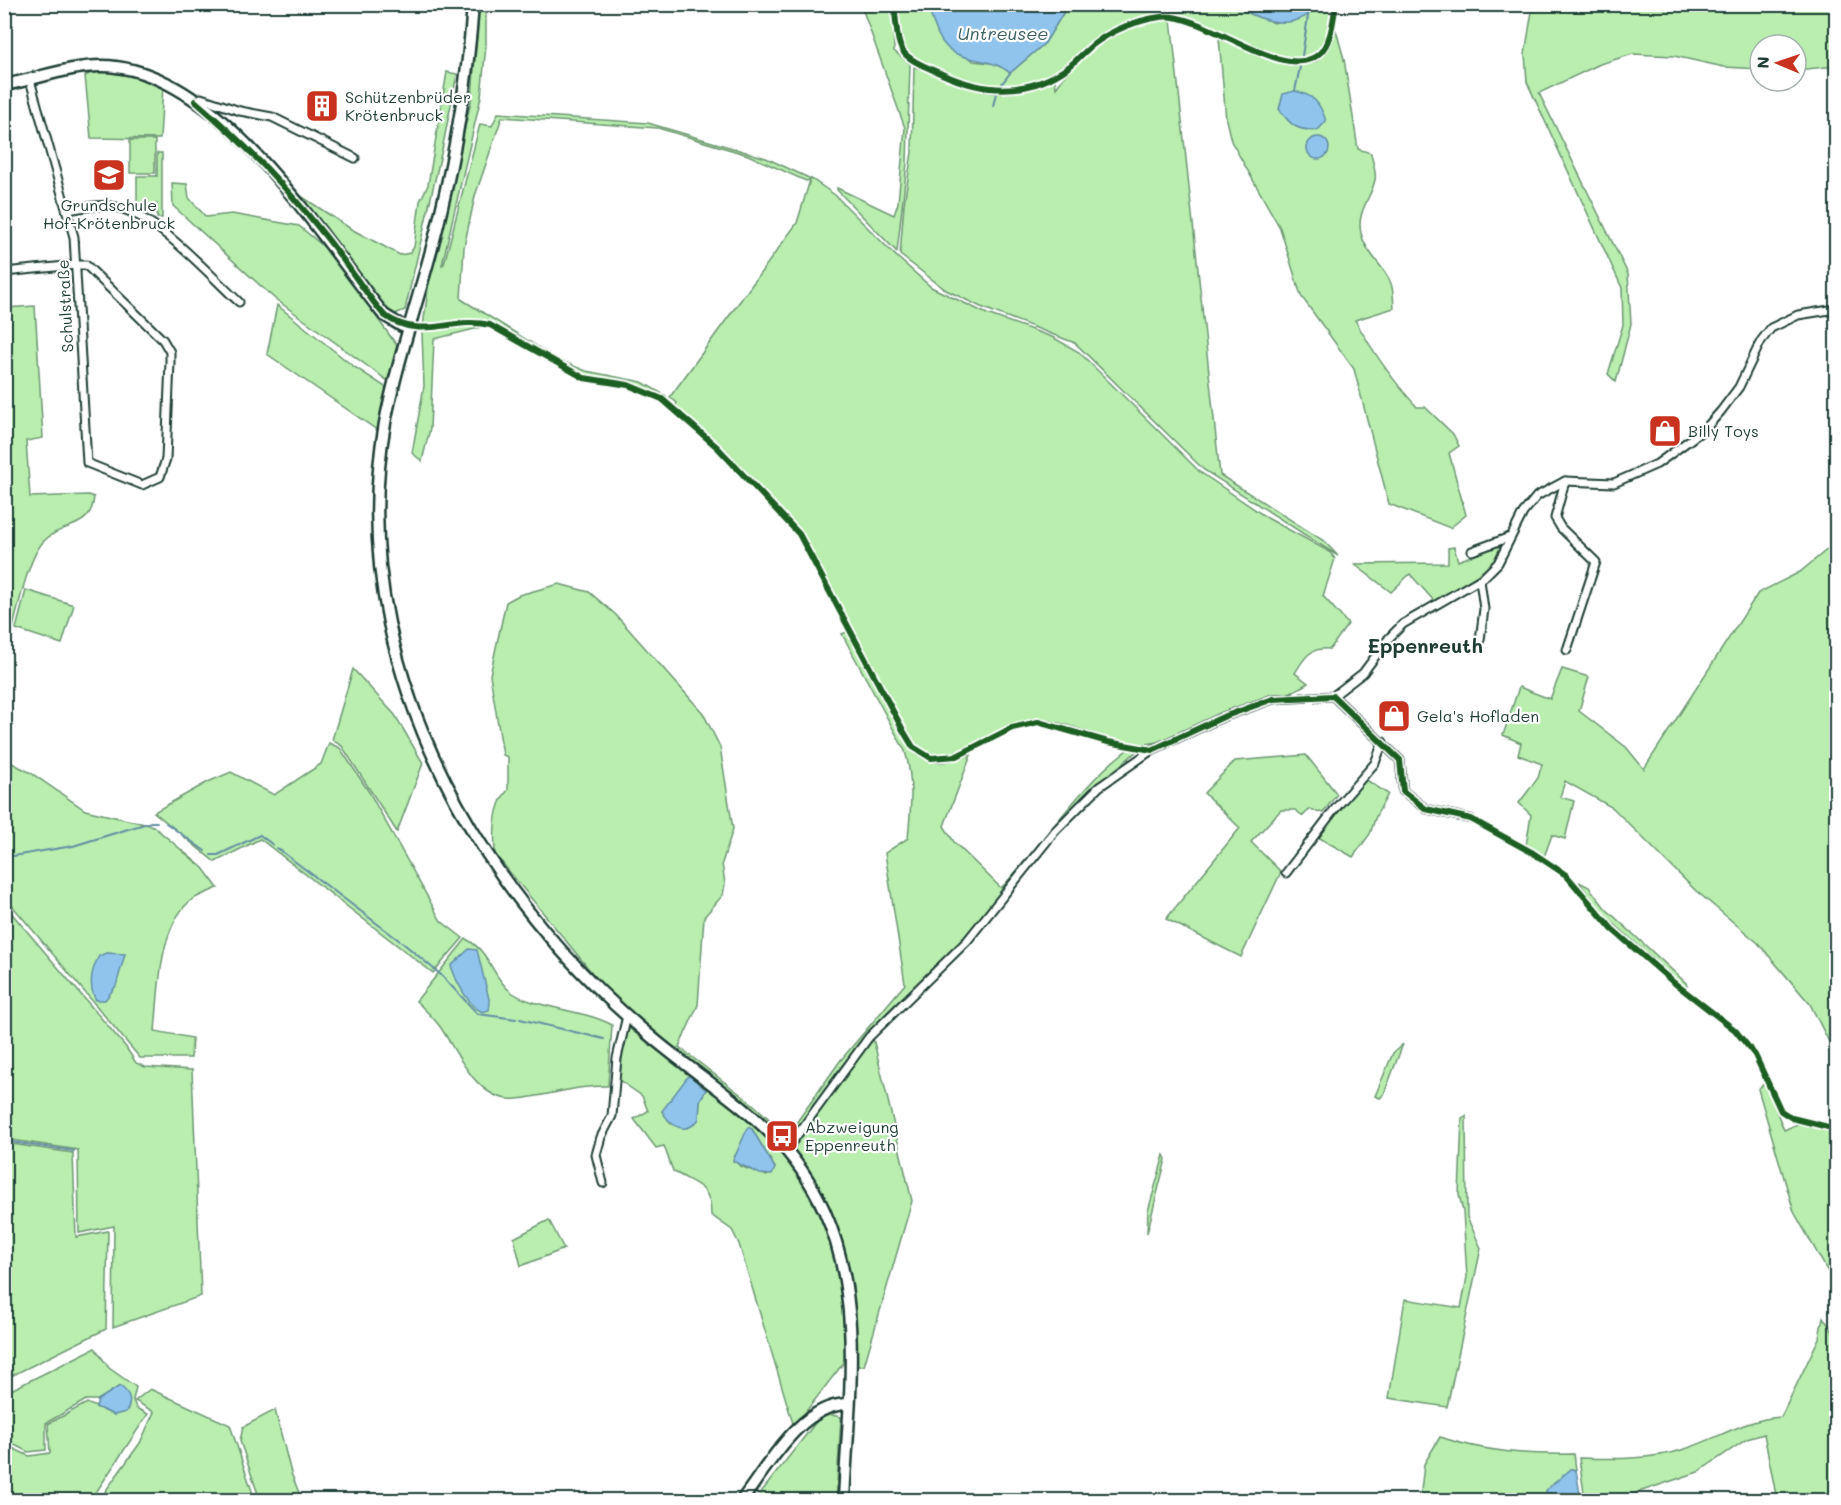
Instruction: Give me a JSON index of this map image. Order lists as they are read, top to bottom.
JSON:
{
  "streets": {
    "street": ["Schulstraße"]
  },
  "districts": ["Eppenreuth"],
  "water": ["Untreusee"],
  "places": {
    "building": ["Schützenbrüder Krötenbruck"],
    "school or university": ["Grundschule Hof-Krötenbruck"],
    "shop": ["Billy Toys", "Gela's Hofladen"],
    "bus stop": ["Abzweigung Eppenreuth"]
  },
  "north": "left"
}
